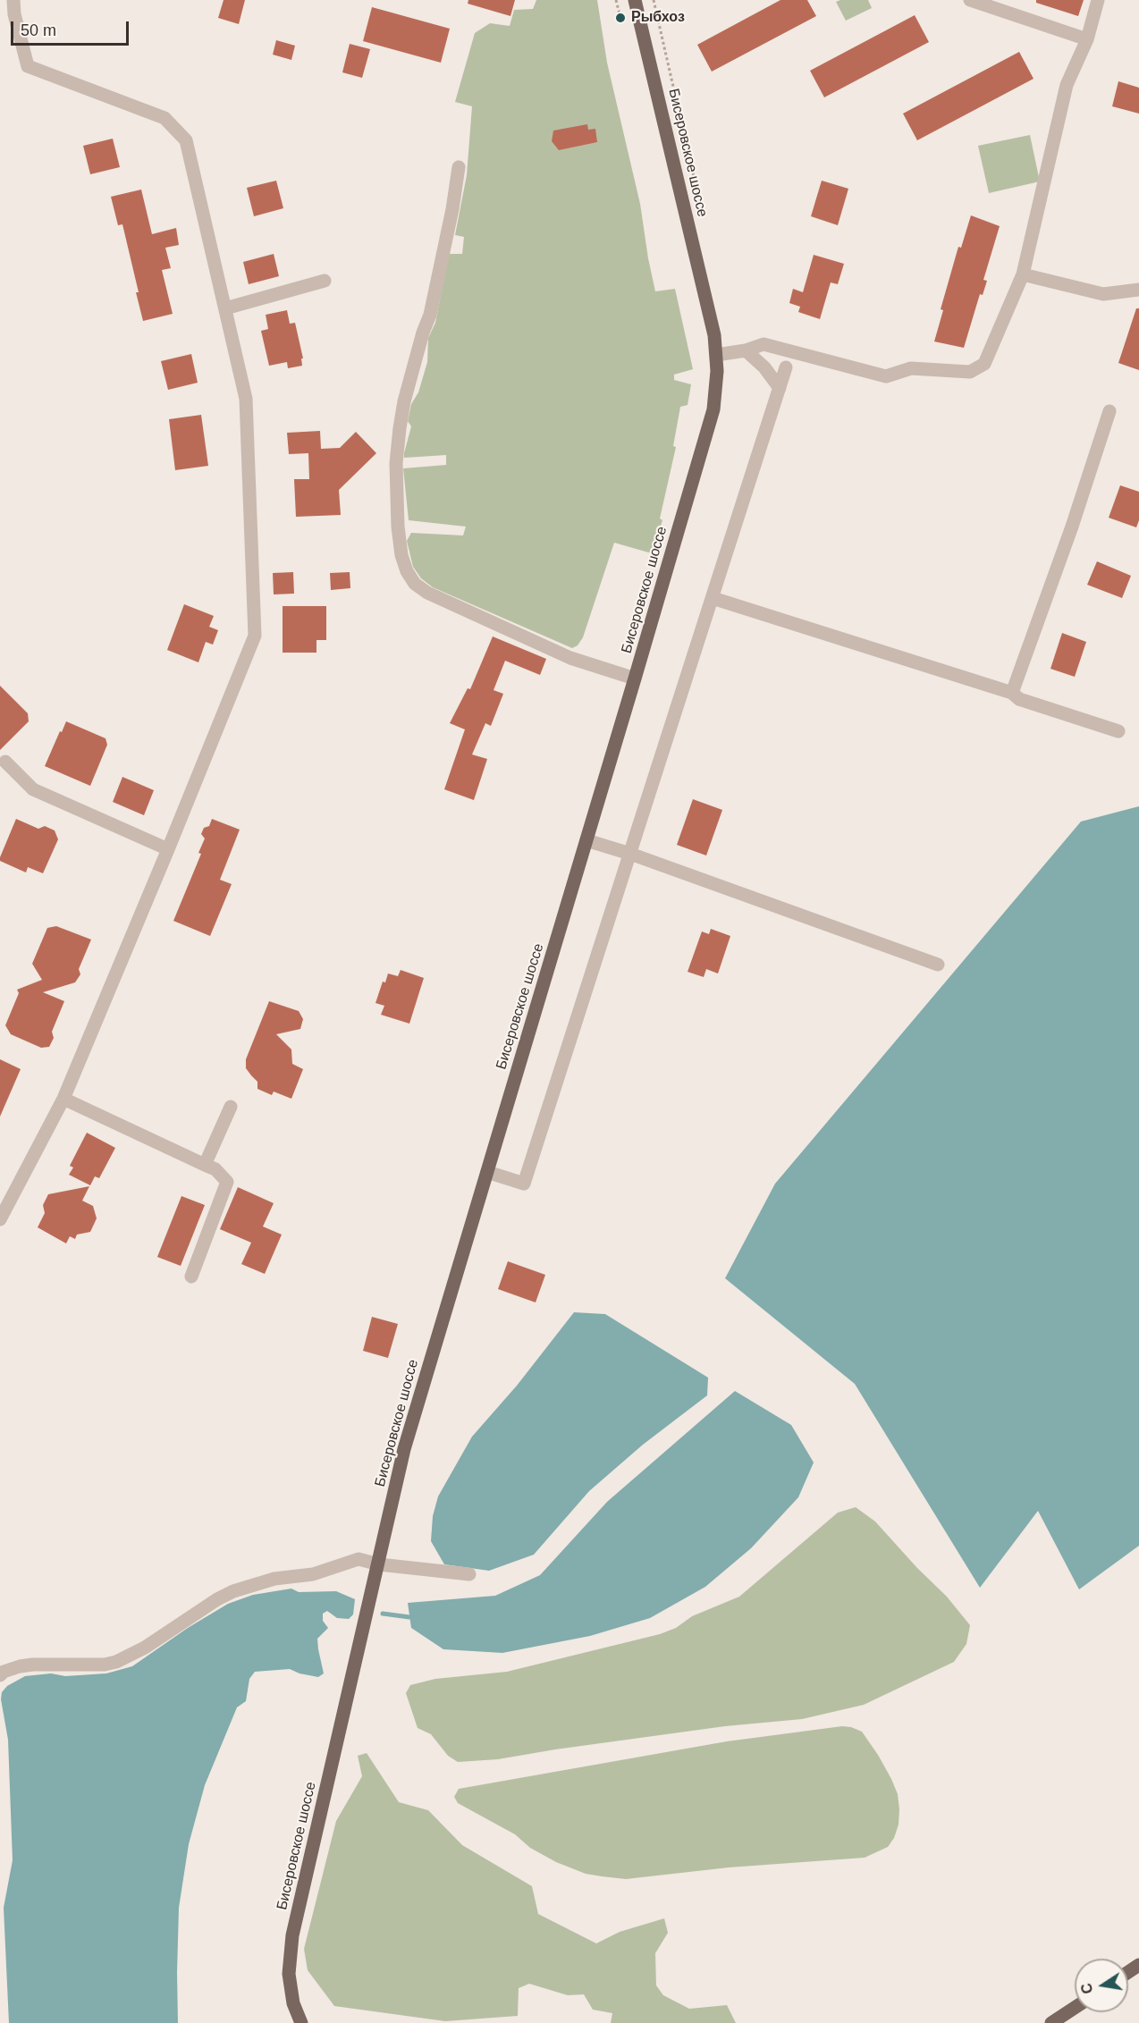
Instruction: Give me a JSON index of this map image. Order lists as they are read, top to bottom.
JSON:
{
  "streets": {
    "main road": ["Бисеровское шоссе"]
  },
  "places": ["Рыбхоз"],
  "scale_bar": "50 m",
  "north": "left"
}
